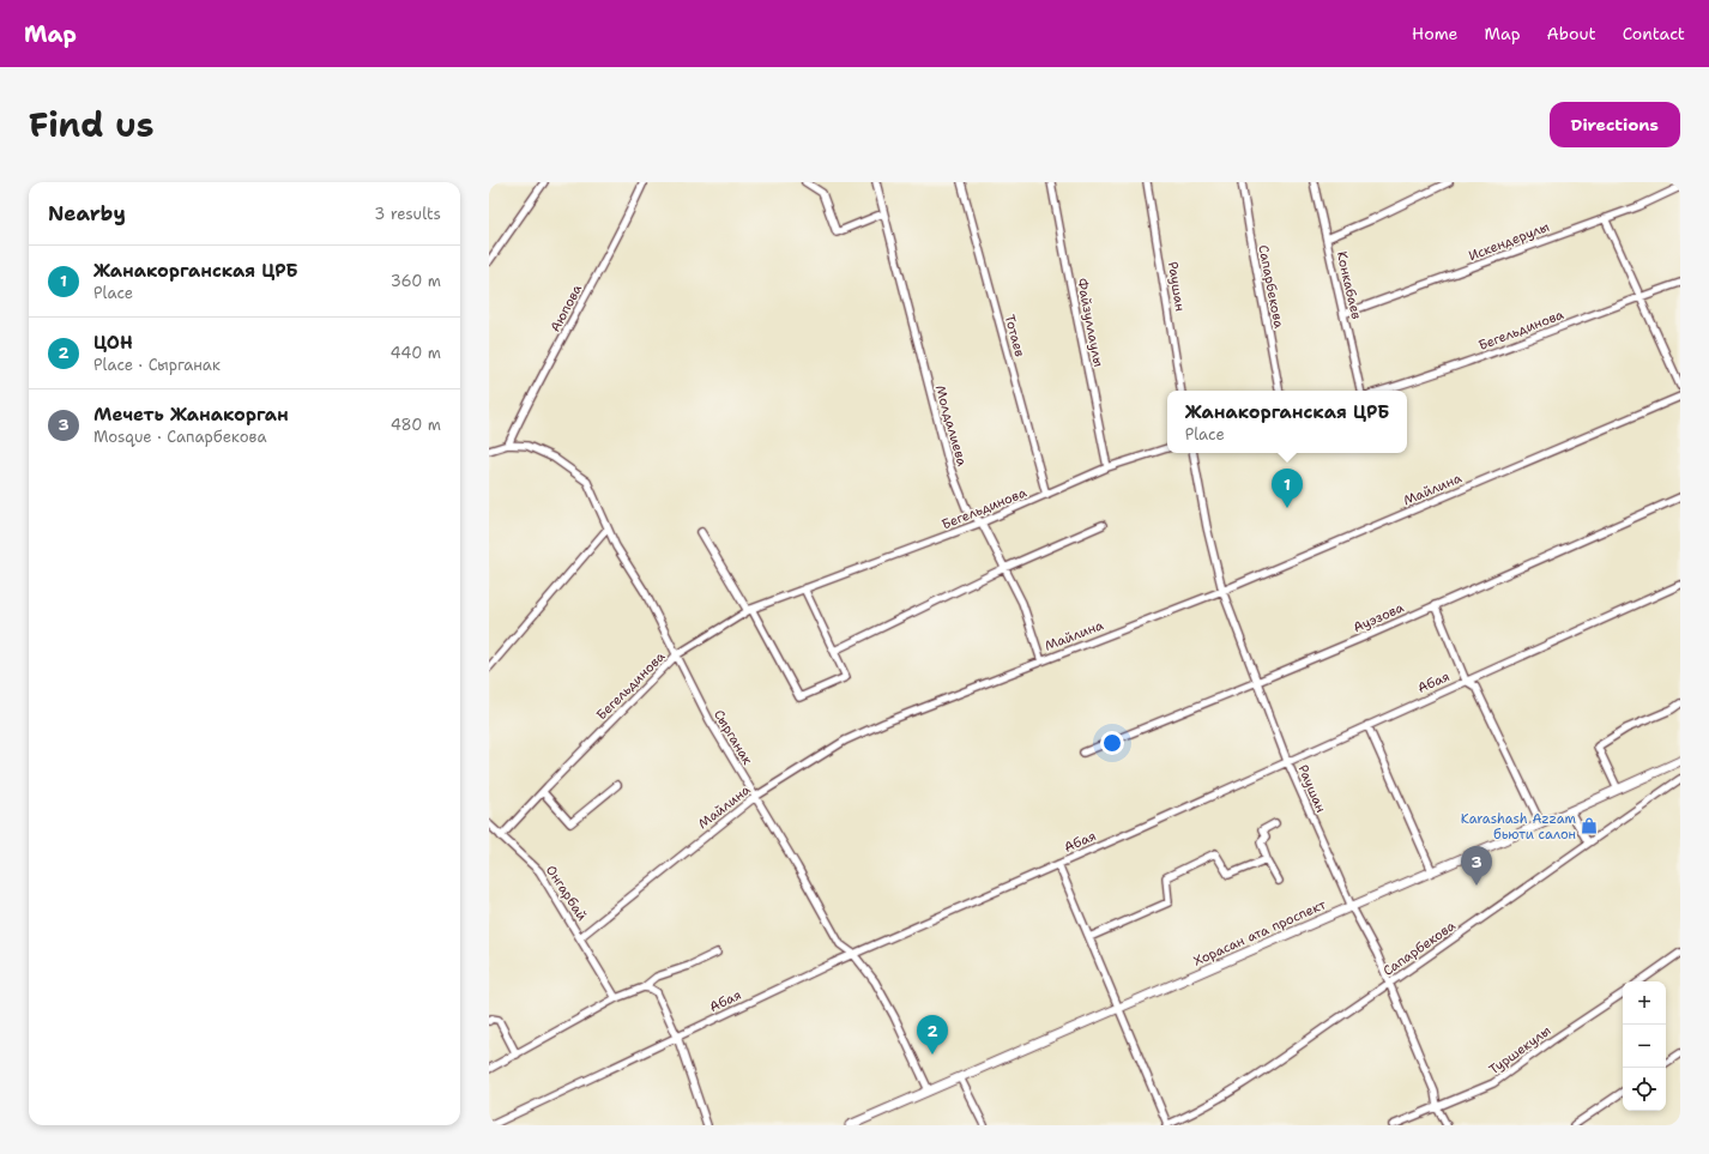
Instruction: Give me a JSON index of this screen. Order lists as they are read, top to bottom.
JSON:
{
  "streets": {
    "main road": ["Хорасан ата проспект"],
    "street": [
      "Искендерулы",
      "Конкабаев",
      "Раушан",
      "Сапарбекова",
      "Аюпова",
      "Файзуллаулы",
      "Бегельдинова",
      "Тотаев",
      "Молдалиева",
      "Майлина",
      "Ауэзова",
      "Абая",
      "Сырганак",
      "Онгарбай",
      "Туршекулы"
    ]
  },
  "crossings": [
    ["Искендерулы", "Конкабаев"],
    ["Раушан", "Сапарбекова"],
    ["Раушан", "Майлина"],
    ["Раушан", "Ауэзова"],
    ["Раушан", "Абая"],
    ["Раушан", "Хорасан ата проспект"],
    ["Раушан", "Туршекулы"],
    ["Аюпова", "Сырганак"],
    ["Файзуллаулы", "Бегельдинова"],
    ["Бегельдинова", "Тотаев"],
    ["Бегельдинова", "Молдалиева"],
    ["Бегельдинова", "Сырганак"],
    ["Бегельдинова", "Онгарбай"],
    ["Молдалиева", "Майлина"],
    ["Майлина", "Сырганак"],
    ["Майлина", "Онгарбай"],
    ["Абая", "Сырганак"],
    ["Сырганак", "Хорасан ата проспект"]
  ],
  "places": {
    "shop": ["Karashash Azzam бьюти салон"]
  },
  "page": {
    "header": "Map",
    "nav": [
      "Home",
      "Map",
      "About",
      "Contact"
    ],
    "title": "Find us",
    "buttons": "Directions",
    "heading": ["Nearby", "3 results"],
    "list": [
      {
        "mark": "1",
        "name": "Жанакорганская ЦРБ",
        "note": "Place",
        "value": "360 m"
      },
      {
        "mark": "2",
        "name": "ЦОН",
        "note": "Place · Сырганак",
        "value": "440 m"
      },
      {
        "mark": "3",
        "name": "Мечеть Жанакорган",
        "note": "Mosque · Сапарбекова",
        "value": "480 m"
      }
    ],
    "popup": ["Жанакорганская ЦРБ", "Place"],
    "pins": ["1", "3", "2"],
    "map_buttons": ["+", "−"]
  }
}
